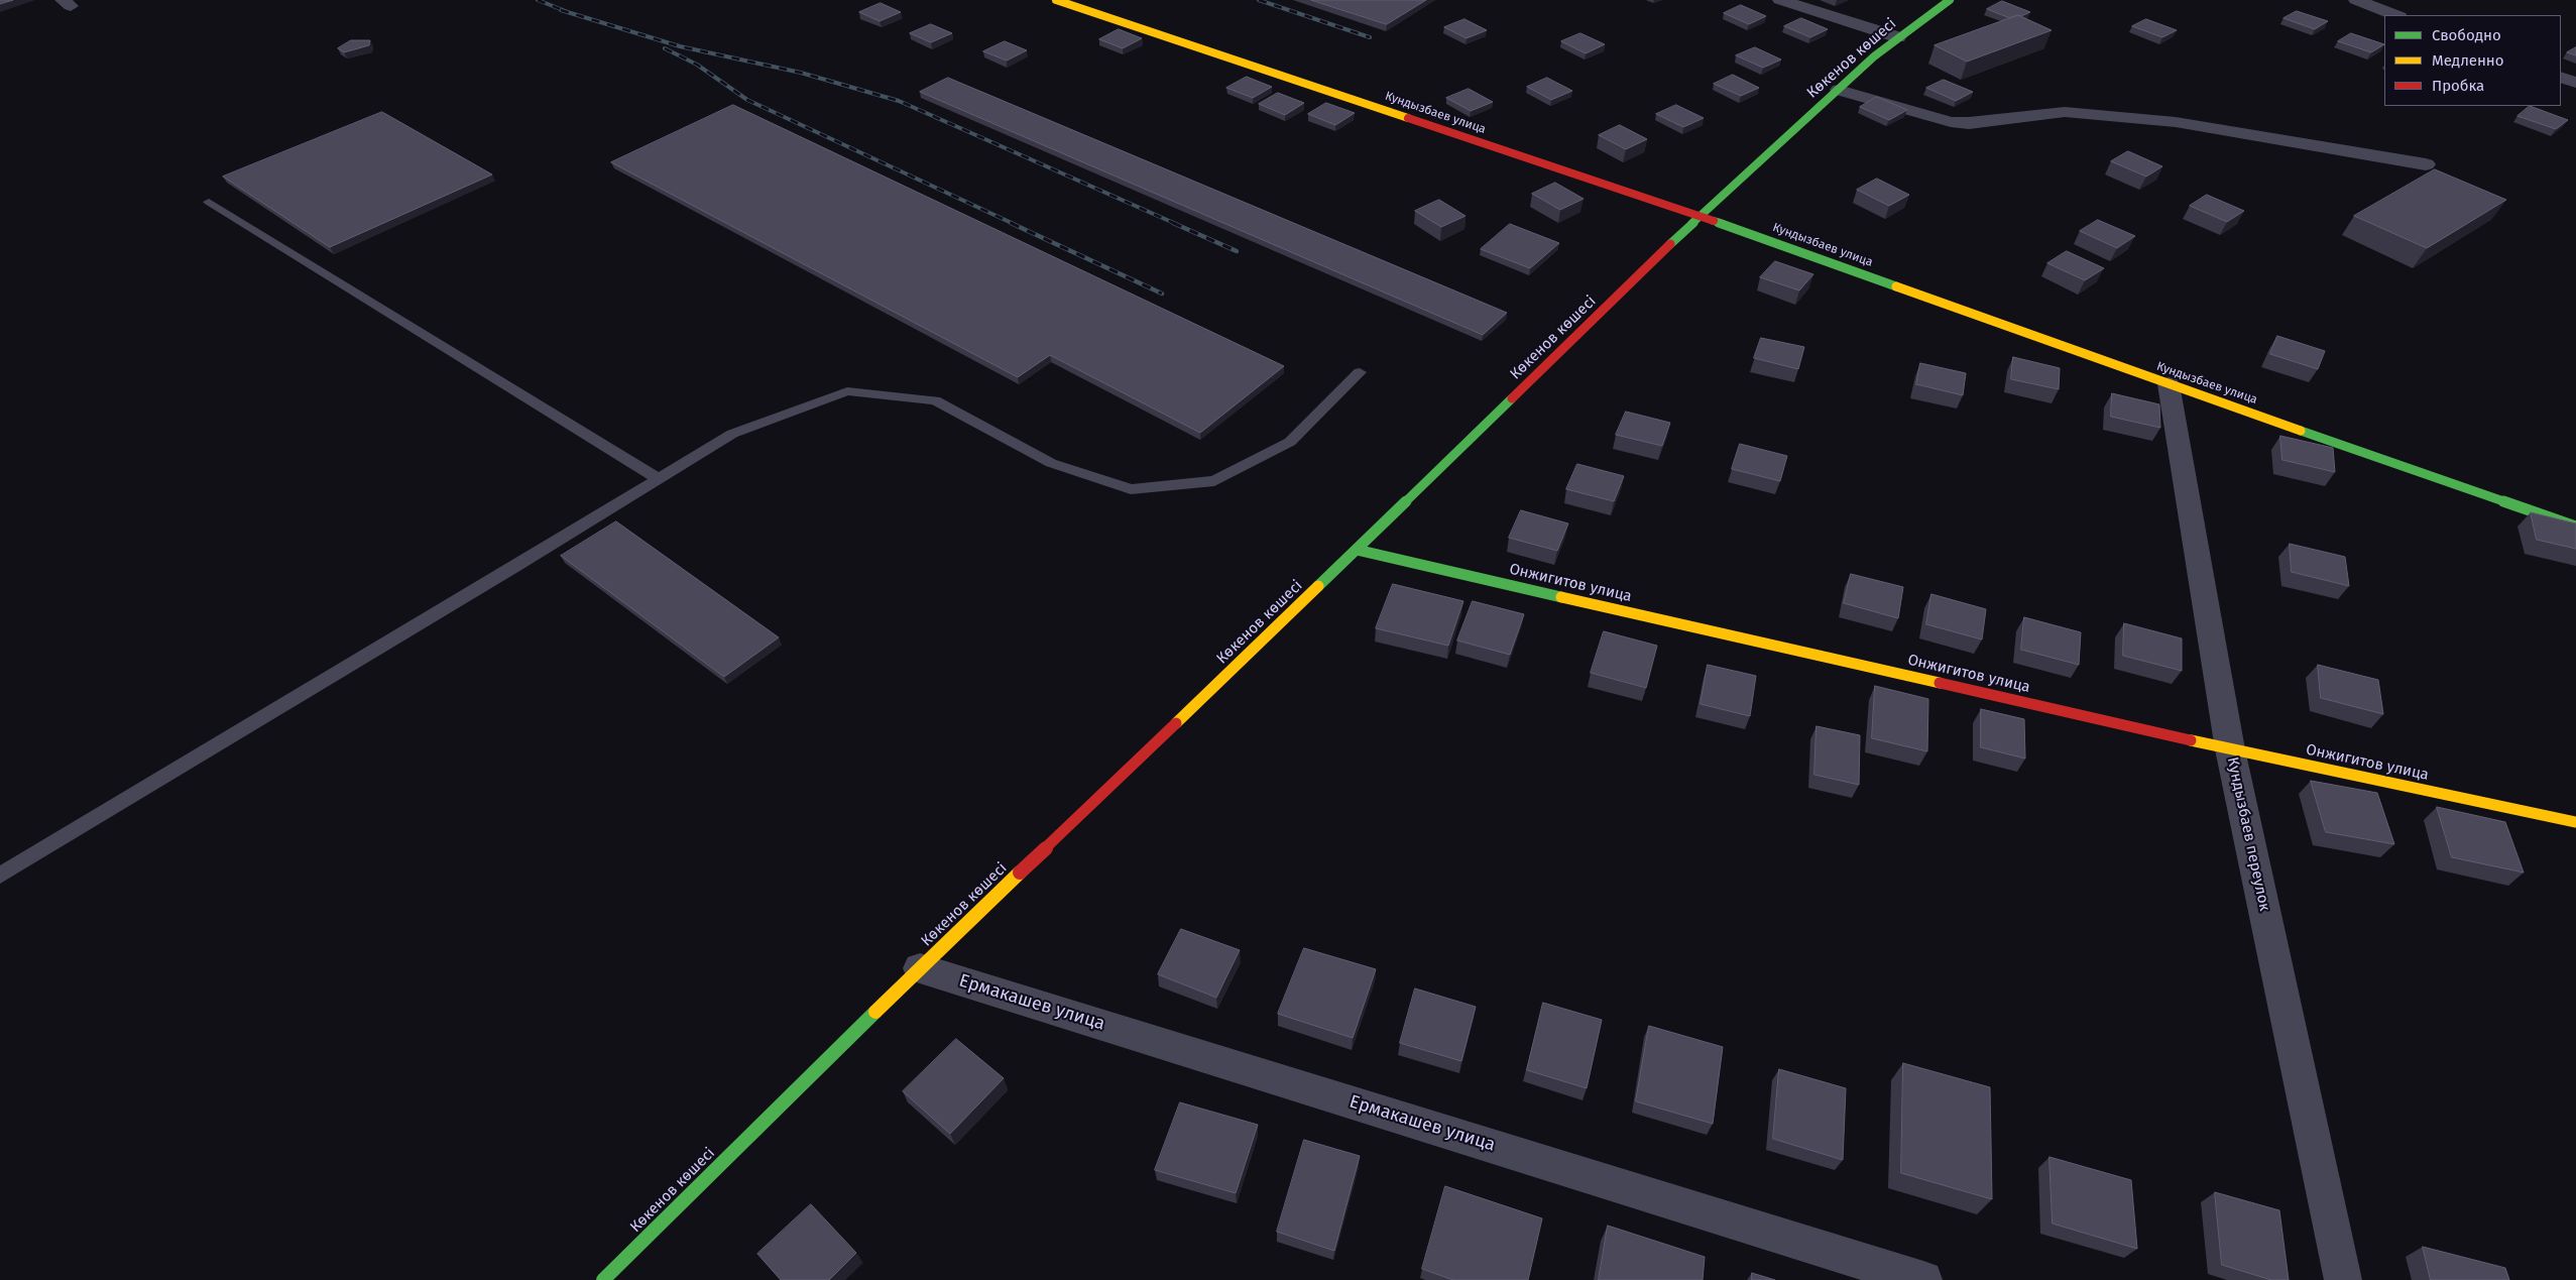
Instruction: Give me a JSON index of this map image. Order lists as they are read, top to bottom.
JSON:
{
  "streets": {
    "street": [
      "Көкенов көшесі",
      "Кундызбаев улица",
      "Онжигитов улица",
      "Кундызбаев переулок",
      "Ермакашев улица"
    ]
  },
  "crossings": [
    ["Көкенов көшесі", "Кундызбаев улица"],
    ["Көкенов көшесі", "Онжигитов улица"],
    ["Көкенов көшесі", "Ермакашев улица"],
    ["Кундызбаев улица", "Кундызбаев переулок"],
    ["Онжигитов улица", "Кундызбаев переулок"]
  ],
  "legend": ["Свободно", "Медленно", "Пробка"]
}
